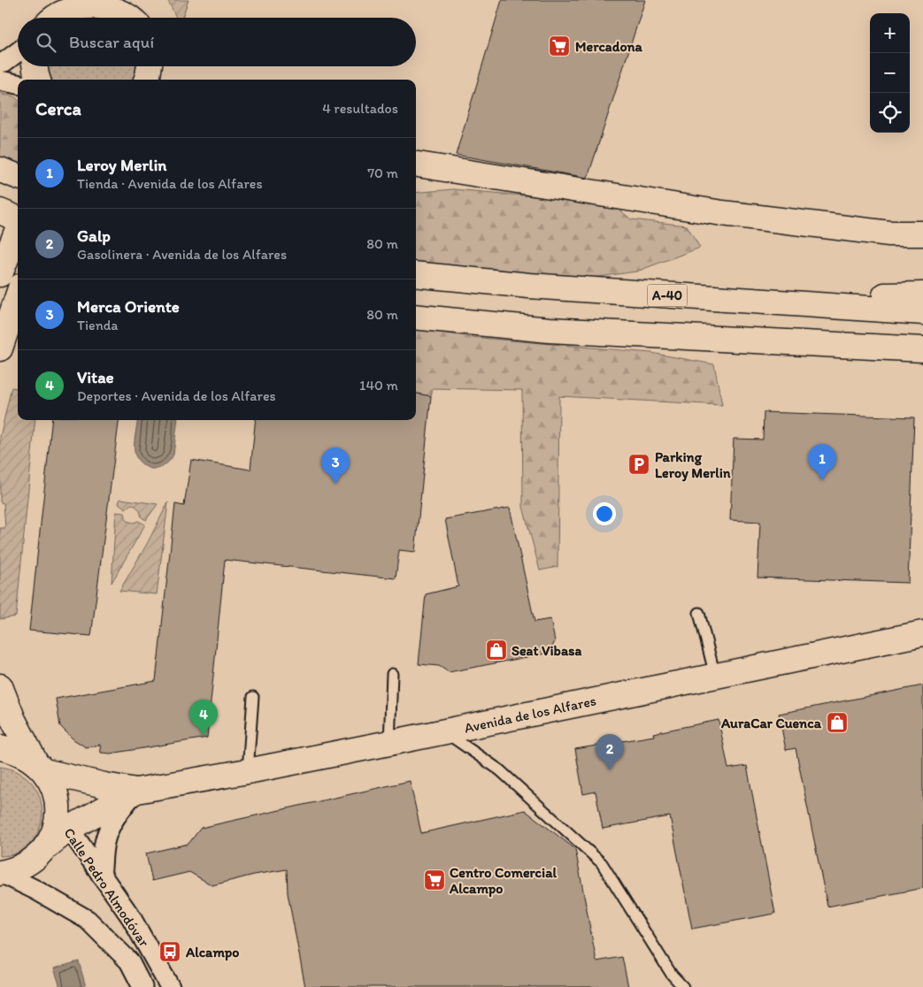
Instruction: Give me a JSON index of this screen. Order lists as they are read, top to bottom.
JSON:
{
  "streets": {
    "main road": ["A-40", "Avenida de los Alfares"],
    "street": ["Calle Pedro Almodóvar"]
  },
  "places": {
    "supermarket": ["Mercadona", "Centro Comercial Alcampo"],
    "parking": ["Parking Leroy Merlin"],
    "shop": ["Seat Vibasa", "AuraCar Cuenca"],
    "bus stop": ["Alcampo"]
  },
  "page": {
    "map_buttons": ["+", "−"],
    "search": "Buscar aquí",
    "heading": ["Cerca", "4 resultados"],
    "list": [
      {
        "mark": "1",
        "name": "Leroy Merlin",
        "note": "Tienda · Avenida de los Alfares",
        "value": "70 m"
      },
      {
        "mark": "2",
        "name": "Galp",
        "note": "Gasolinera · Avenida de los Alfares",
        "value": "80 m"
      },
      {
        "mark": "3",
        "name": "Merca Oriente",
        "note": "Tienda",
        "value": "80 m"
      },
      {
        "mark": "4",
        "name": "Vitae",
        "note": "Deportes · Avenida de los Alfares",
        "value": "140 m"
      }
    ],
    "pins": [
      "1",
      "3",
      "4",
      "2"
    ]
  }
}
